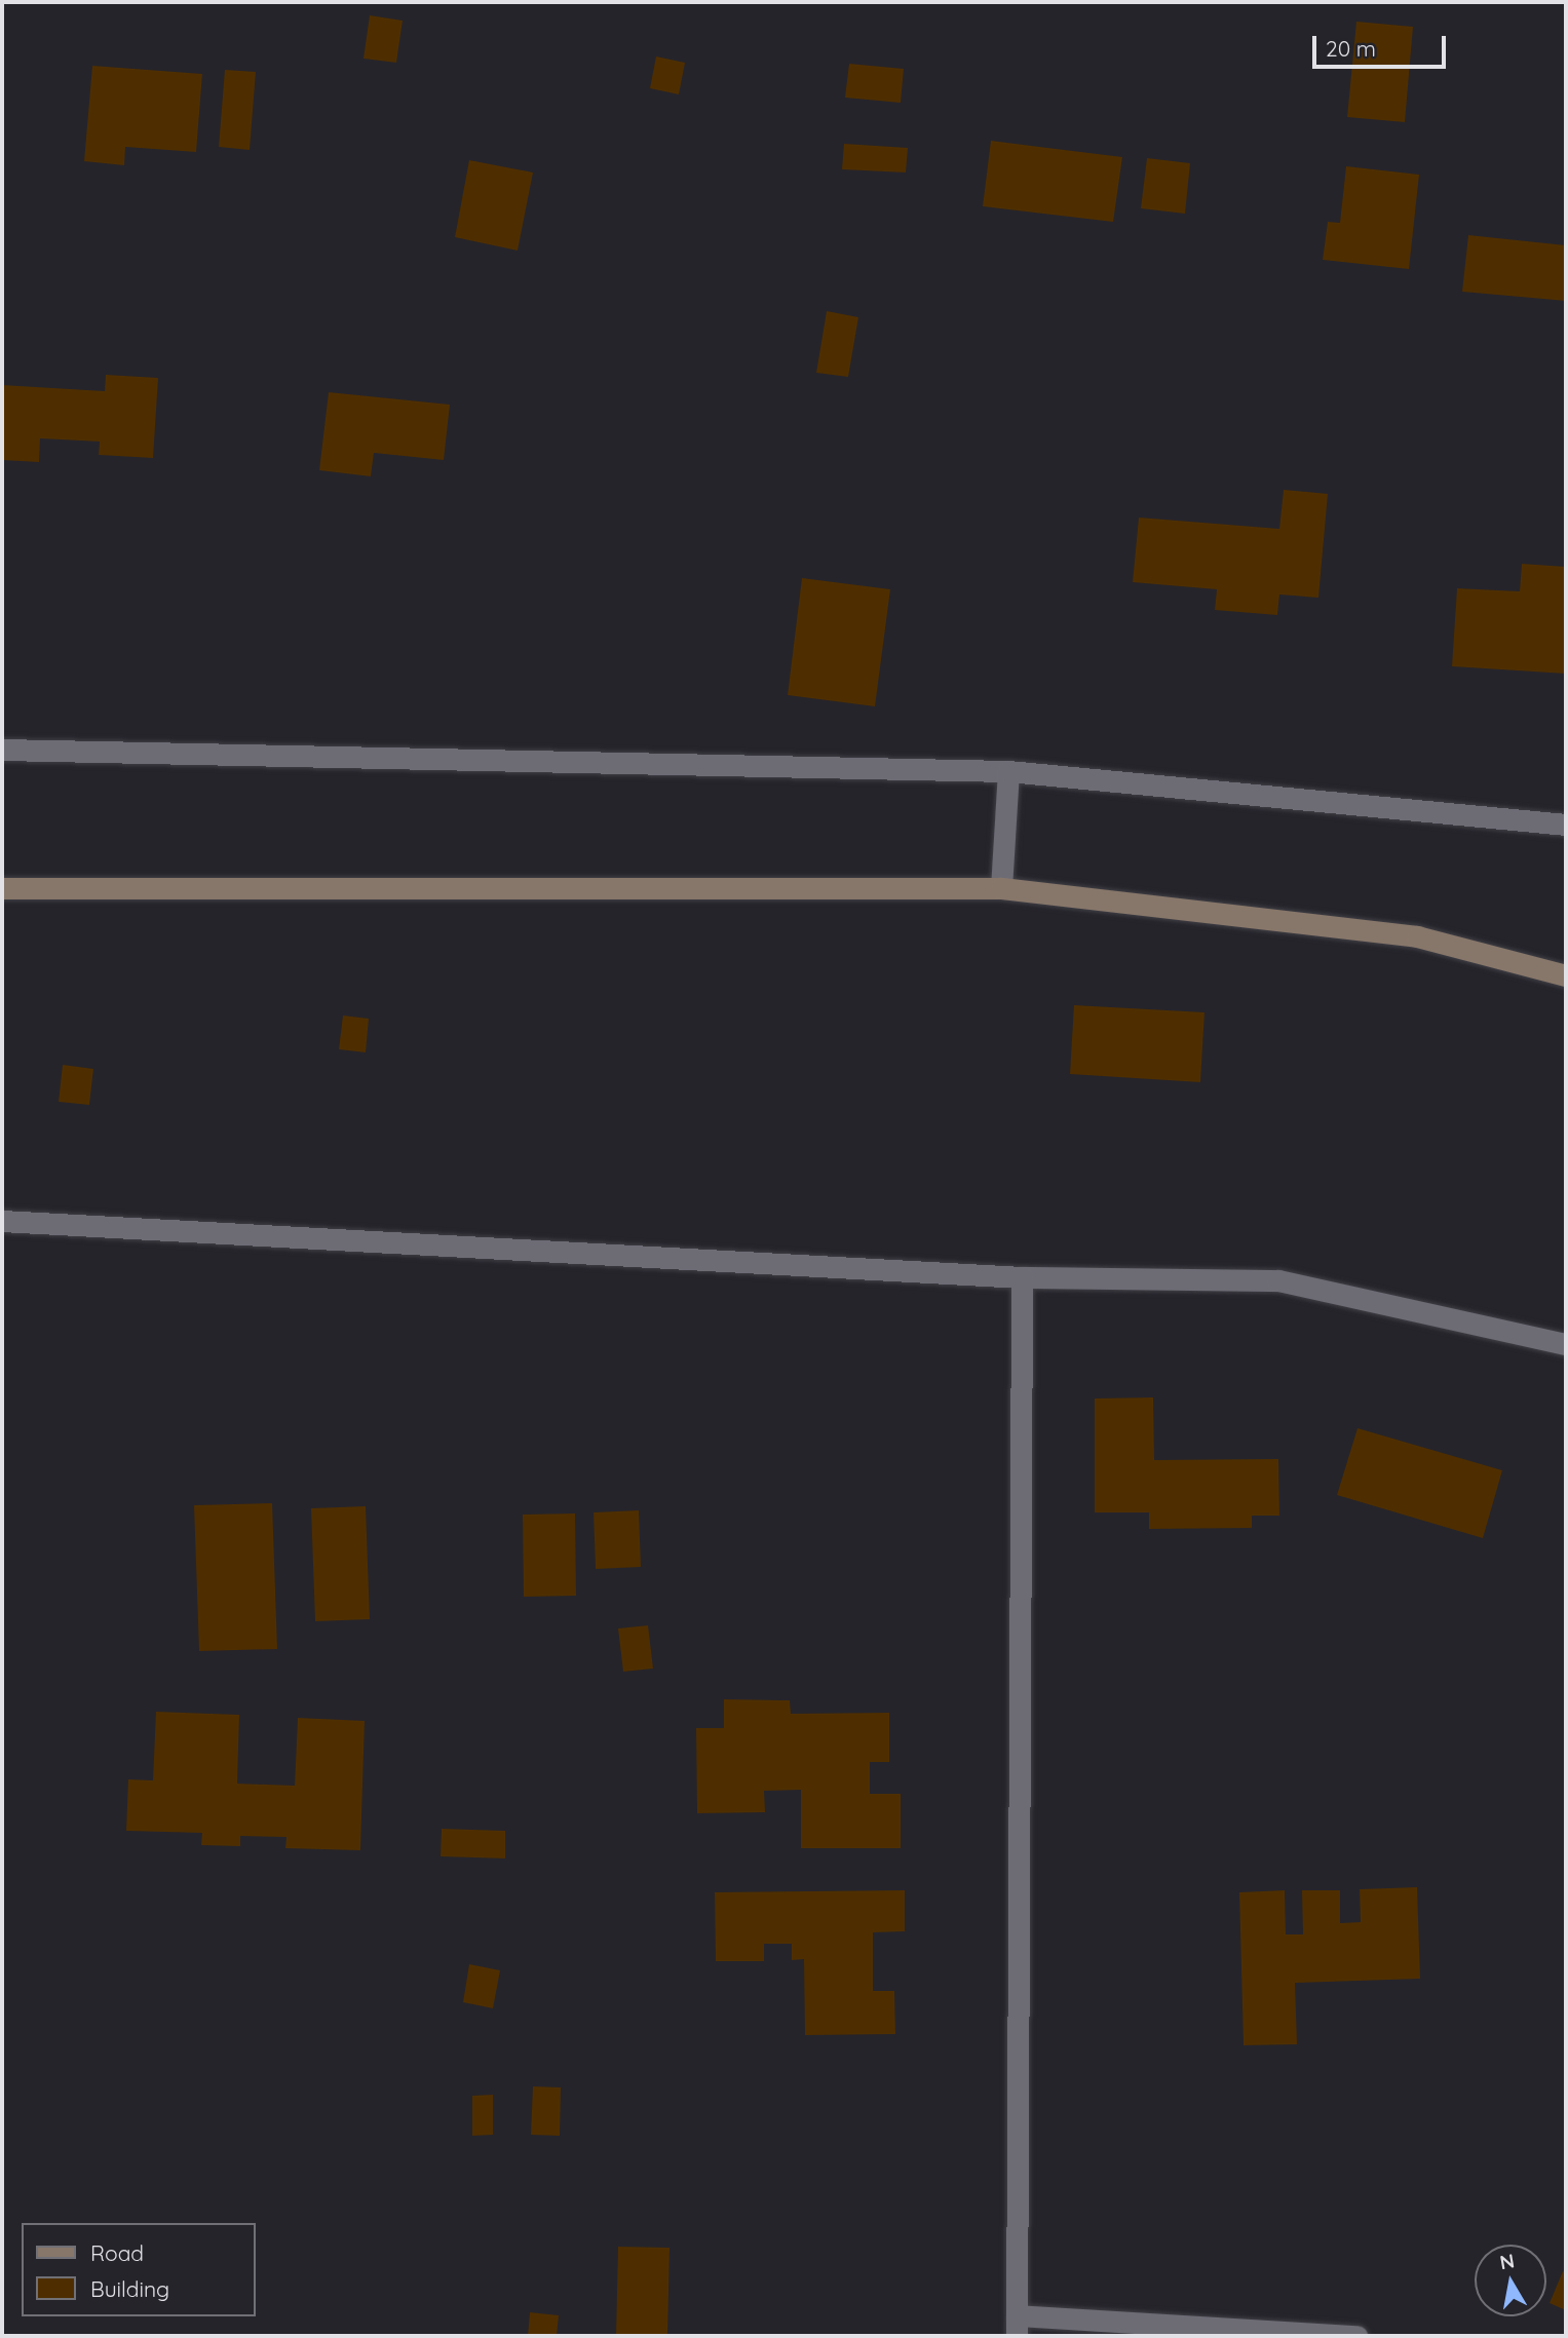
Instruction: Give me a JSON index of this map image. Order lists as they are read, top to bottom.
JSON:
{
  "legend": ["Road", "Building"],
  "scale_bar": "20 m",
  "north": "top"
}
